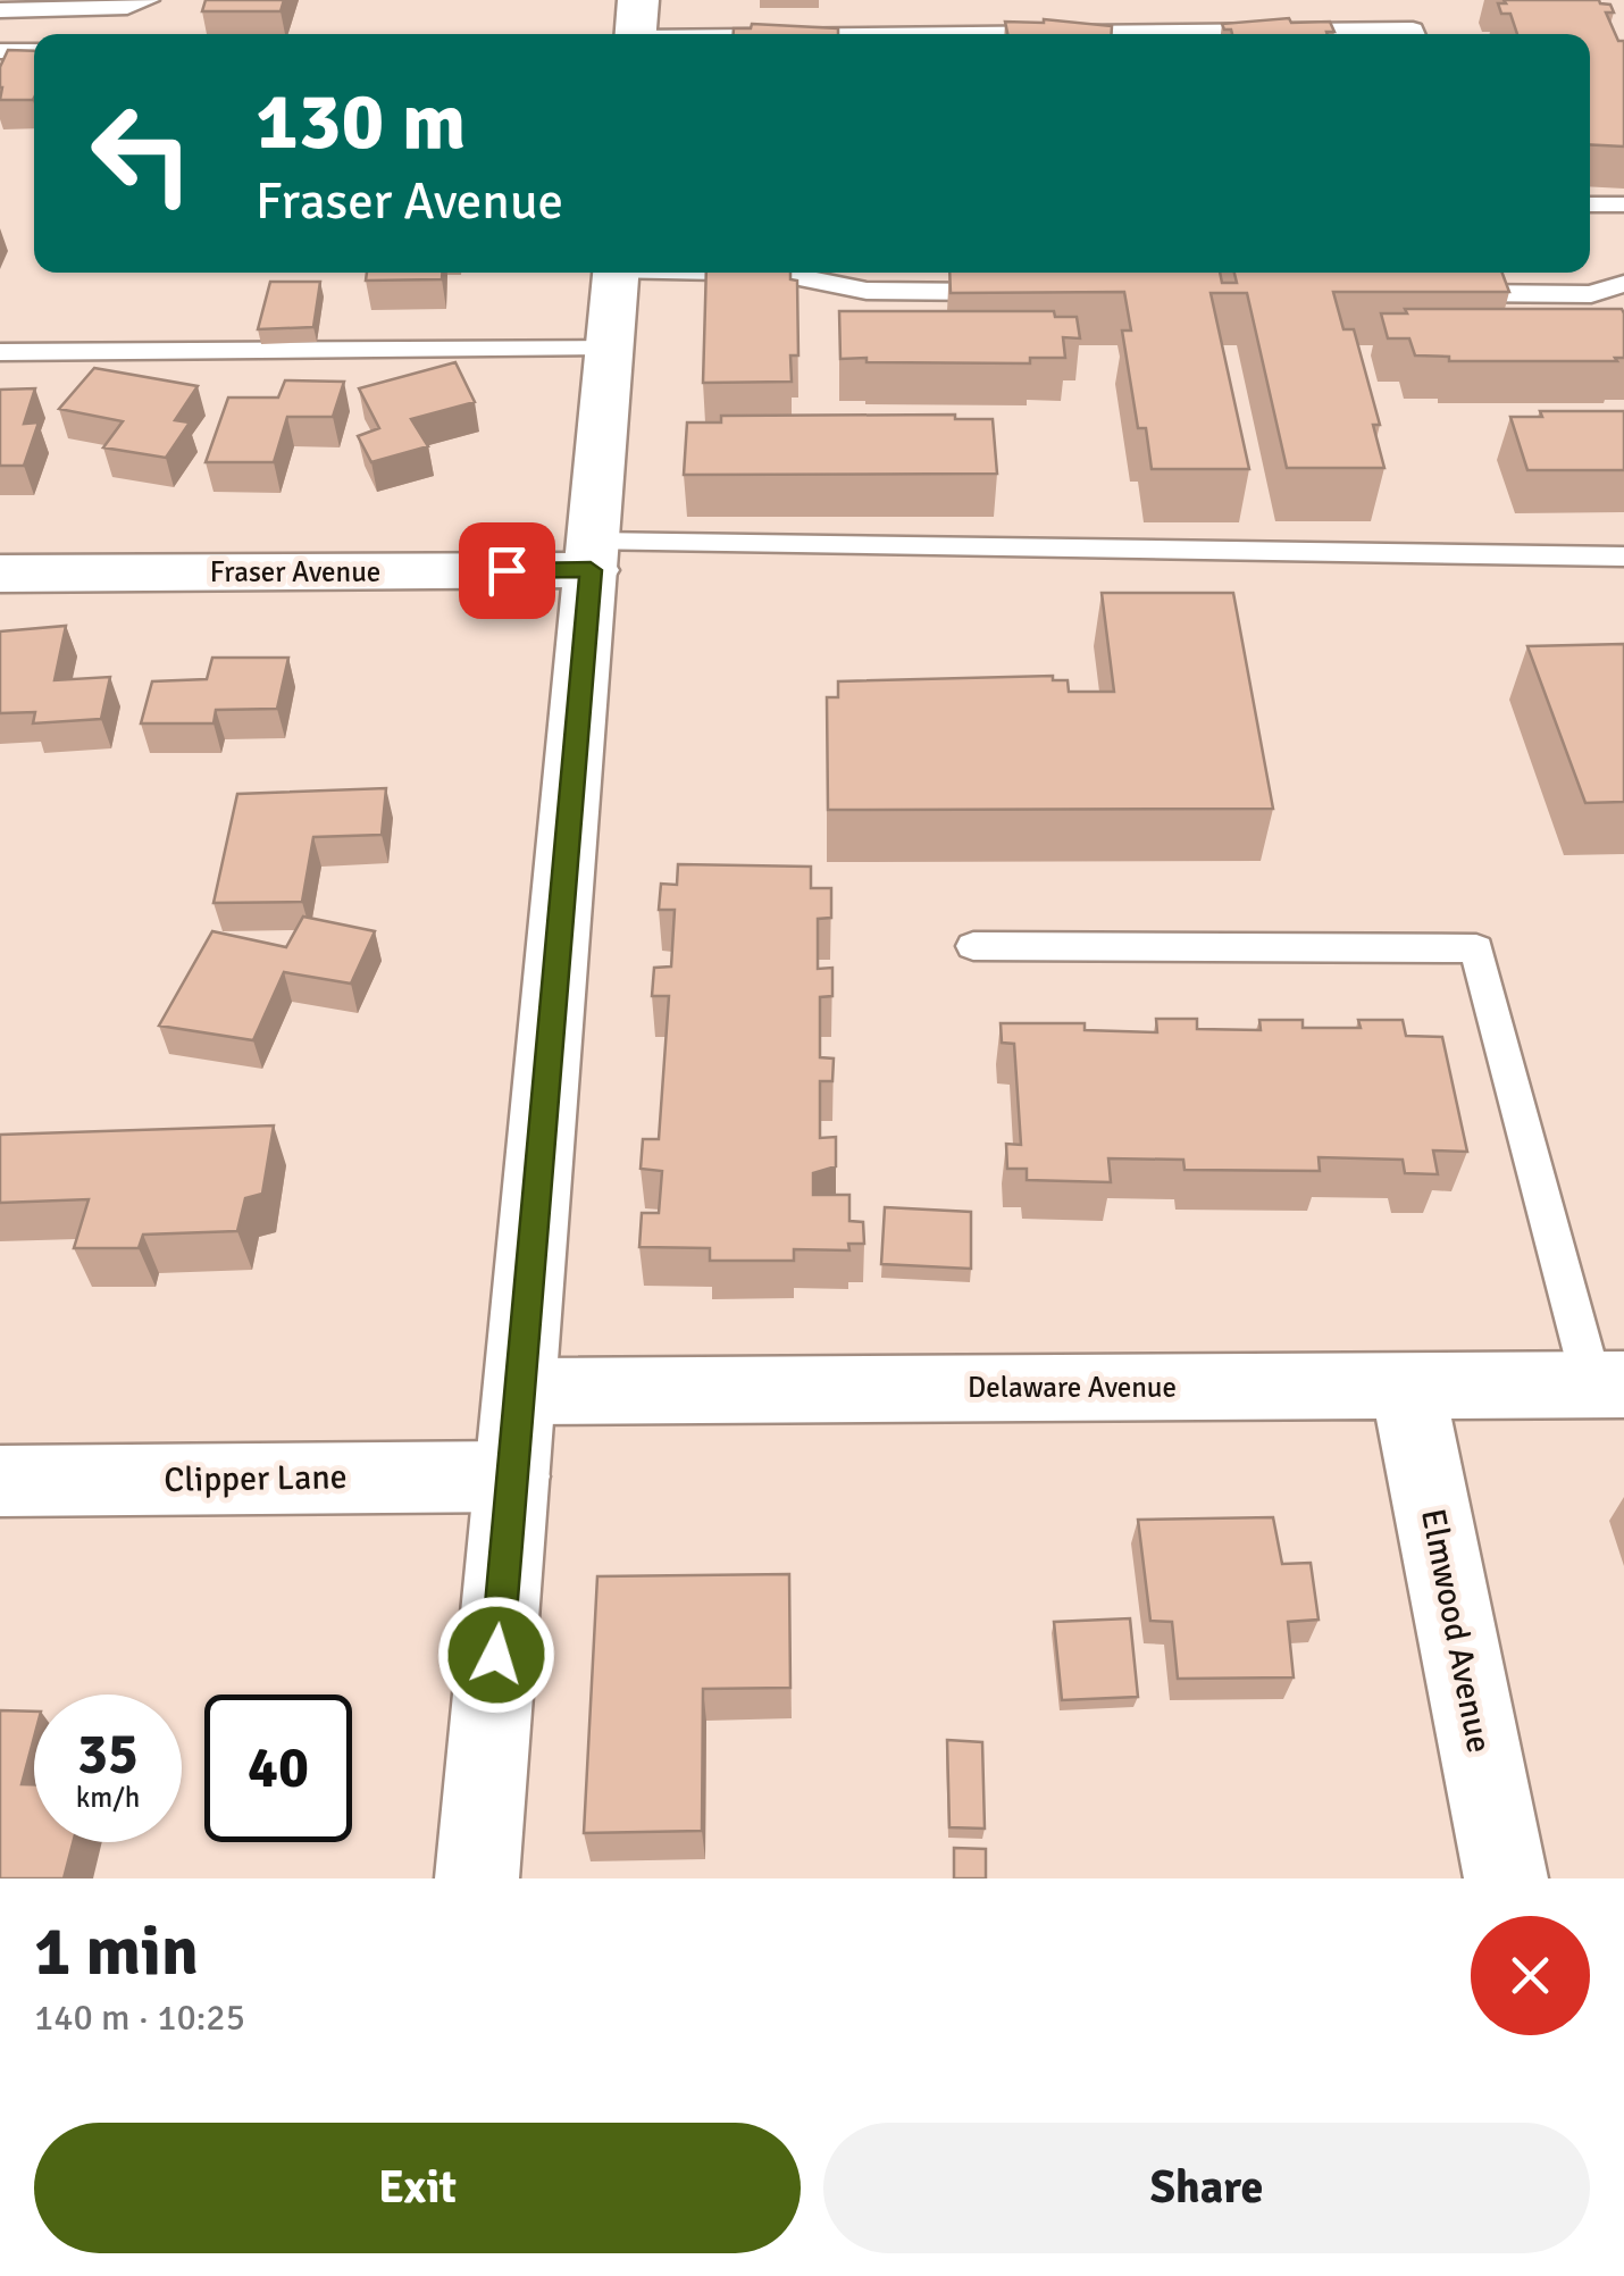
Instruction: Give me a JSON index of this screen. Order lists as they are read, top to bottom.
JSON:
{
  "streets": {
    "street": [
      "Fraser Avenue",
      "Delaware Avenue",
      "Clipper Lane",
      "Elmwood Avenue"
    ]
  },
  "crossings": [
    ["Delaware Avenue", "Elmwood Avenue"]
  ],
  "page": {
    "turn": ["130 m", "Fraser Avenue"],
    "speed": "35 km/h",
    "limit": "40",
    "heading": ["1 min", "140 m · 10:25"],
    "buttons": ["Exit", "Share"]
  }
}
